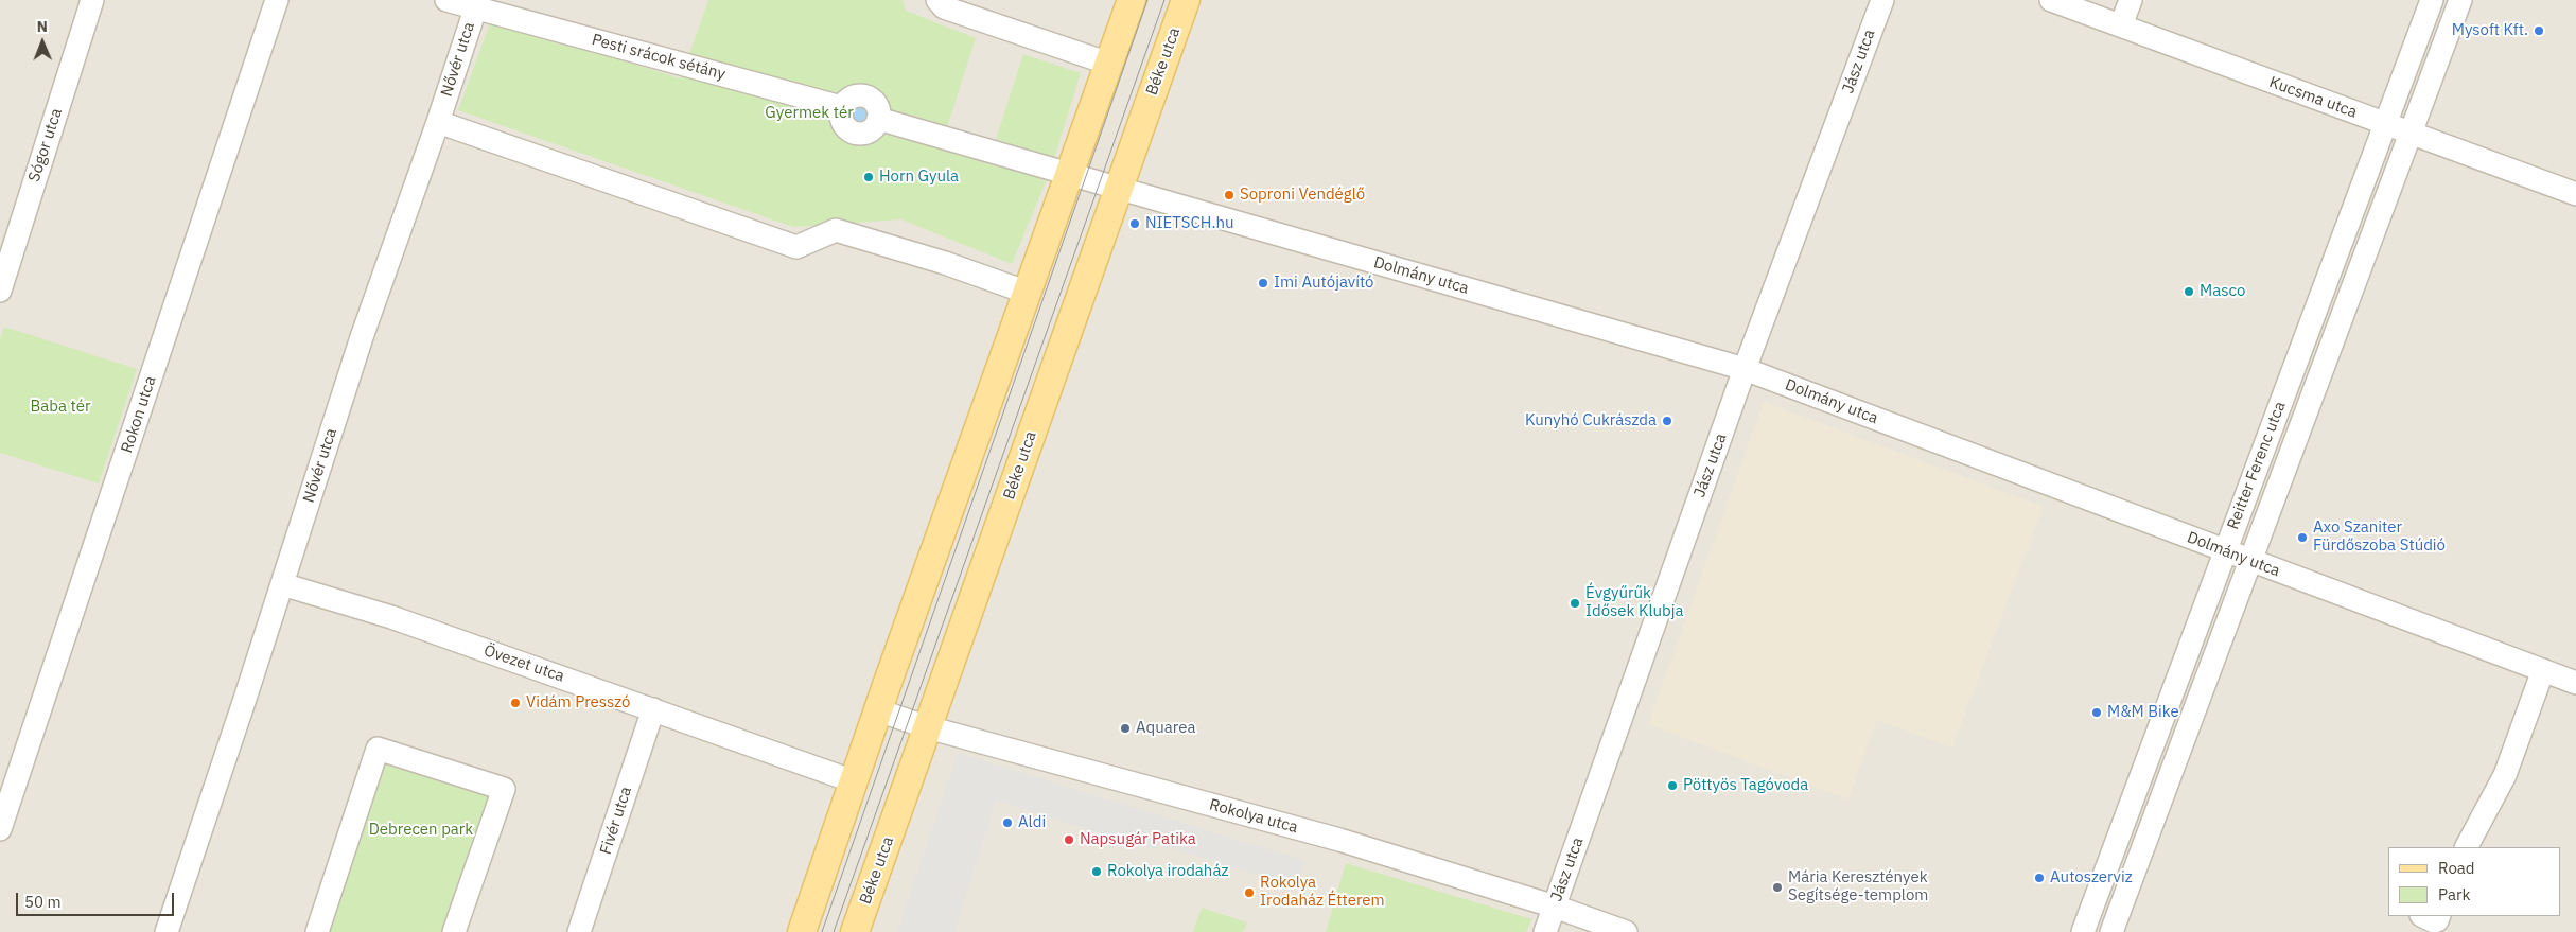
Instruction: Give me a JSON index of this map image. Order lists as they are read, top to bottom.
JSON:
{
  "streets": {
    "main road": ["Béke utca"],
    "street": [
      "Pesti srácok sétány",
      "Nővér utca",
      "Jász utca",
      "Kucsma utca",
      "Sógor utca",
      "Dolmány utca",
      "Rokon utca",
      "Reitter Ferenc utca",
      "Övezet utca",
      "Rokolya utca",
      "Fivér utca"
    ]
  },
  "crossings": [
    ["Pesti srácok sétány", "Nővér utca"],
    ["Pesti srácok sétány", "Dolmány utca"],
    ["Nővér utca", "Övezet utca"],
    ["Béke utca", "Dolmány utca"],
    ["Béke utca", "Rokolya utca"],
    ["Jász utca", "Dolmány utca"],
    ["Jász utca", "Rokolya utca"],
    ["Kucsma utca", "Reitter Ferenc utca"],
    ["Dolmány utca", "Reitter Ferenc utca"],
    ["Övezet utca", "Fivér utca"]
  ],
  "parks": ["Gyermek tér", "Baba tér", "Debrecen park"],
  "places": [
    "Mysoft Kft.",
    "Horn Gyula",
    "Soproni Vendéglő",
    "NIETSCH.hu",
    "Imi Autójavító",
    "Masco",
    "Kunyhó Cukrászda",
    "Axo Szaniter Fürdőszoba Stúdió",
    "Évgyűrűk Idősek Klubja",
    "Vidám Presszó",
    "M&M Bike",
    "Aquarea",
    "Pöttyös Tagóvoda",
    "Aldi",
    "Napsugár Patika",
    "Rokolya irodaház",
    "Autoszerviz",
    "Mária Keresztények Segítsége-templom",
    "Rokolya Irodaház Étterem"
  ],
  "legend": ["Road", "Park"],
  "scale_bar": "50 m",
  "north": "top"
}
